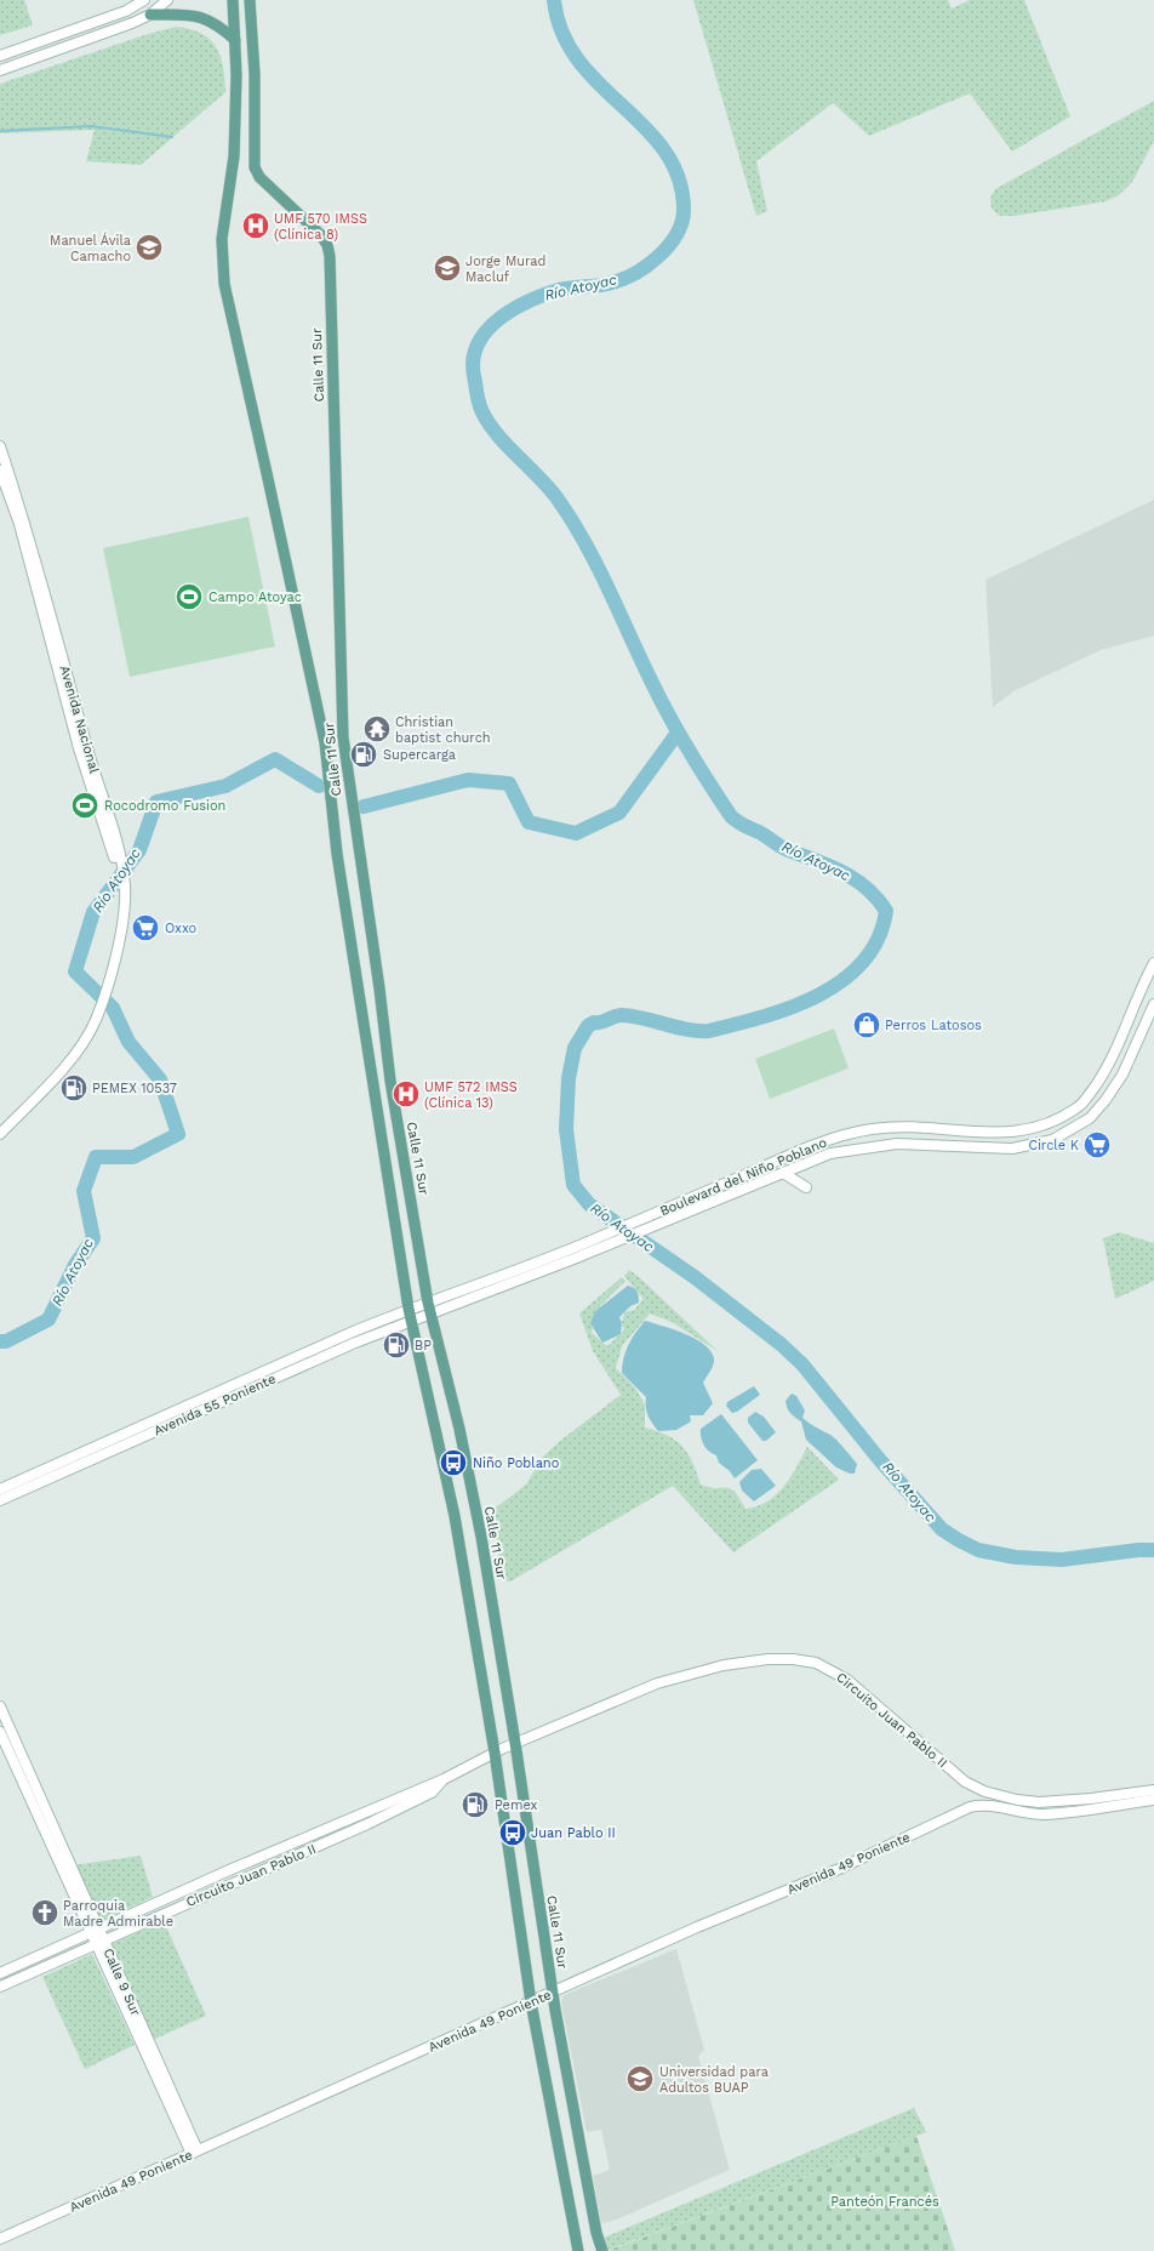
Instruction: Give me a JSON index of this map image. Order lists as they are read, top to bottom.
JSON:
{
  "streets": {
    "main road": [
      "Calle 11 Sur",
      "Avenida Nacional",
      "Boulevard del Niño Poblano",
      "Avenida 55 Poniente",
      "Circuito Juan Pablo II",
      "Avenida 49 Poniente",
      "Calle 9 Sur"
    ]
  },
  "crossings": [
    ["Calle 11 Sur", "Boulevard del Niño Poblano"],
    ["Calle 11 Sur", "Avenida 55 Poniente"],
    ["Calle 11 Sur", "Circuito Juan Pablo II"],
    ["Calle 11 Sur", "Avenida 49 Poniente"],
    ["Boulevard del Niño Poblano", "Avenida 55 Poniente"],
    ["Circuito Juan Pablo II", "Calle 9 Sur"],
    ["Avenida 49 Poniente", "Calle 9 Sur"]
  ],
  "water": ["Río Atoyac"],
  "parks": ["Panteón Francés"],
  "places": {
    "hospital": ["UMF 570 IMSS (Clínica 8)", "UMF 572 IMSS (Clínica 13)"],
    "school or university": ["Manuel Ávila Camacho", "Jorge Murad Macluf", "Universidad para Adultos BUAP"],
    "sports": ["Campo Atoyac", "Rocodromo Fusion"],
    "temple": ["Christian baptist church"],
    "fuel station": [
      "Supercarga",
      "PEMEX 10537",
      "BP",
      "Pemex"
    ],
    "supermarket": ["Oxxo", "Circle K"],
    "shop": ["Perros Latosos"],
    "bus stop": ["Niño Poblano", "Juan Pablo II"],
    "church": ["Parroquia Madre Admirable"]
  }
}
